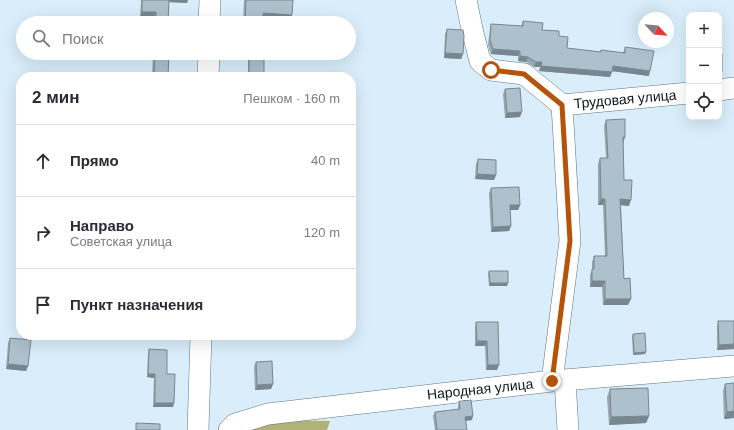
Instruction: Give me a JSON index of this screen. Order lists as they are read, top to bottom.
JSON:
{
  "streets": {
    "street": ["Трудовая улица", "Народная улица"]
  },
  "north": "bottom right",
  "page": {
    "map_buttons": ["+", "−"],
    "search": "Поиск",
    "heading": ["2 мин", "Пешком · 160 m"],
    "list": [
      ["Прямо", "40 m"],
      ["Направо", "Советская улица", "120 m"],
      "Пункт назначения"
    ]
  }
}
